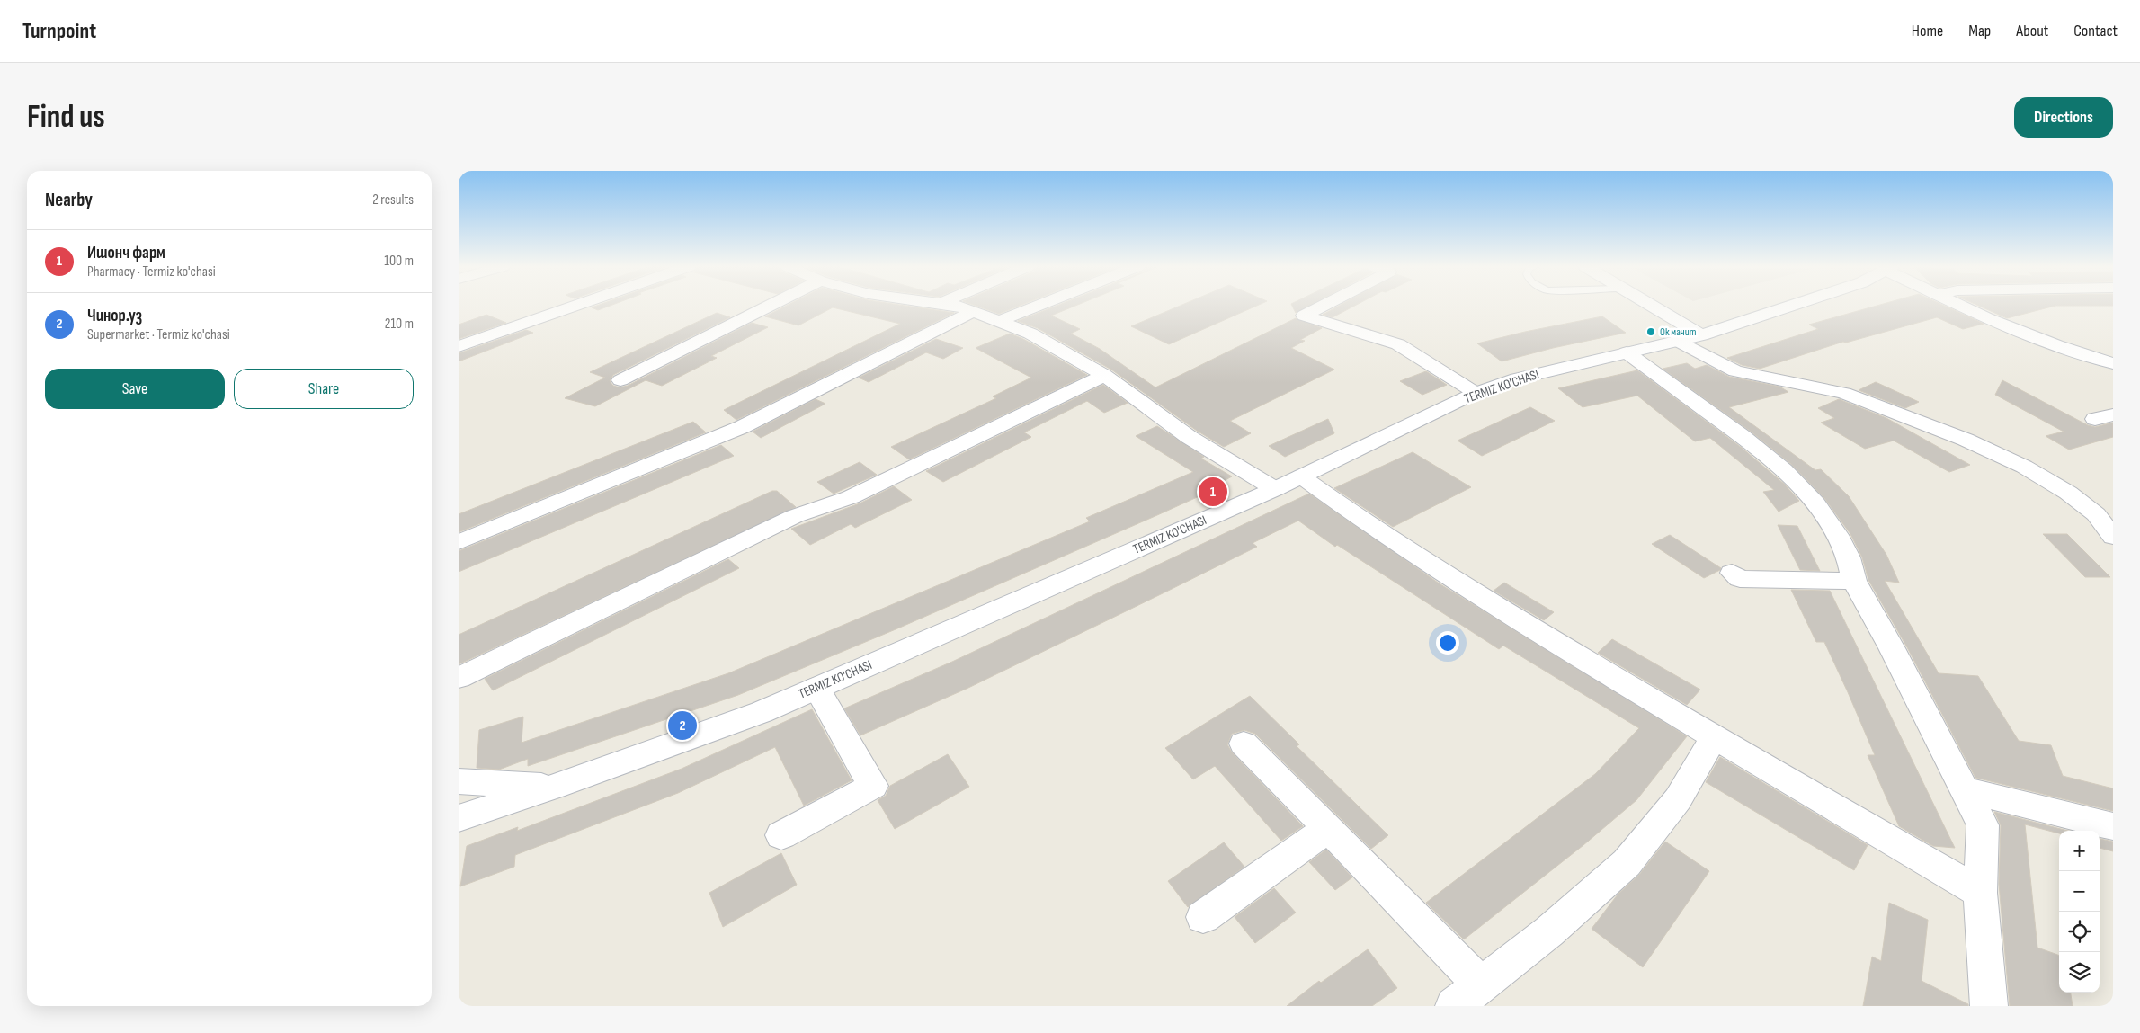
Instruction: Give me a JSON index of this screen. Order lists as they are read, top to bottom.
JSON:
{
  "streets": {
    "street": ["TERMIZ KO'CHASI"]
  },
  "places": ["Ок мачит"],
  "page": {
    "header": "Turnpoint",
    "nav": [
      "Home",
      "Map",
      "About",
      "Contact"
    ],
    "buttons": [
      "Directions",
      ["Save", "Share"]
    ],
    "title": "Find us",
    "heading": ["Nearby", "2 results"],
    "list": [
      {
        "mark": "1",
        "name": "Ишонч фарм",
        "note": "Pharmacy · Termiz ko'chasi",
        "value": "100 m"
      },
      {
        "mark": "2",
        "name": "Чинор.уз",
        "note": "Supermarket · Termiz ko'chasi",
        "value": "210 m"
      }
    ],
    "pins": ["1", "2"],
    "map_buttons": ["+", "−"]
  }
}
